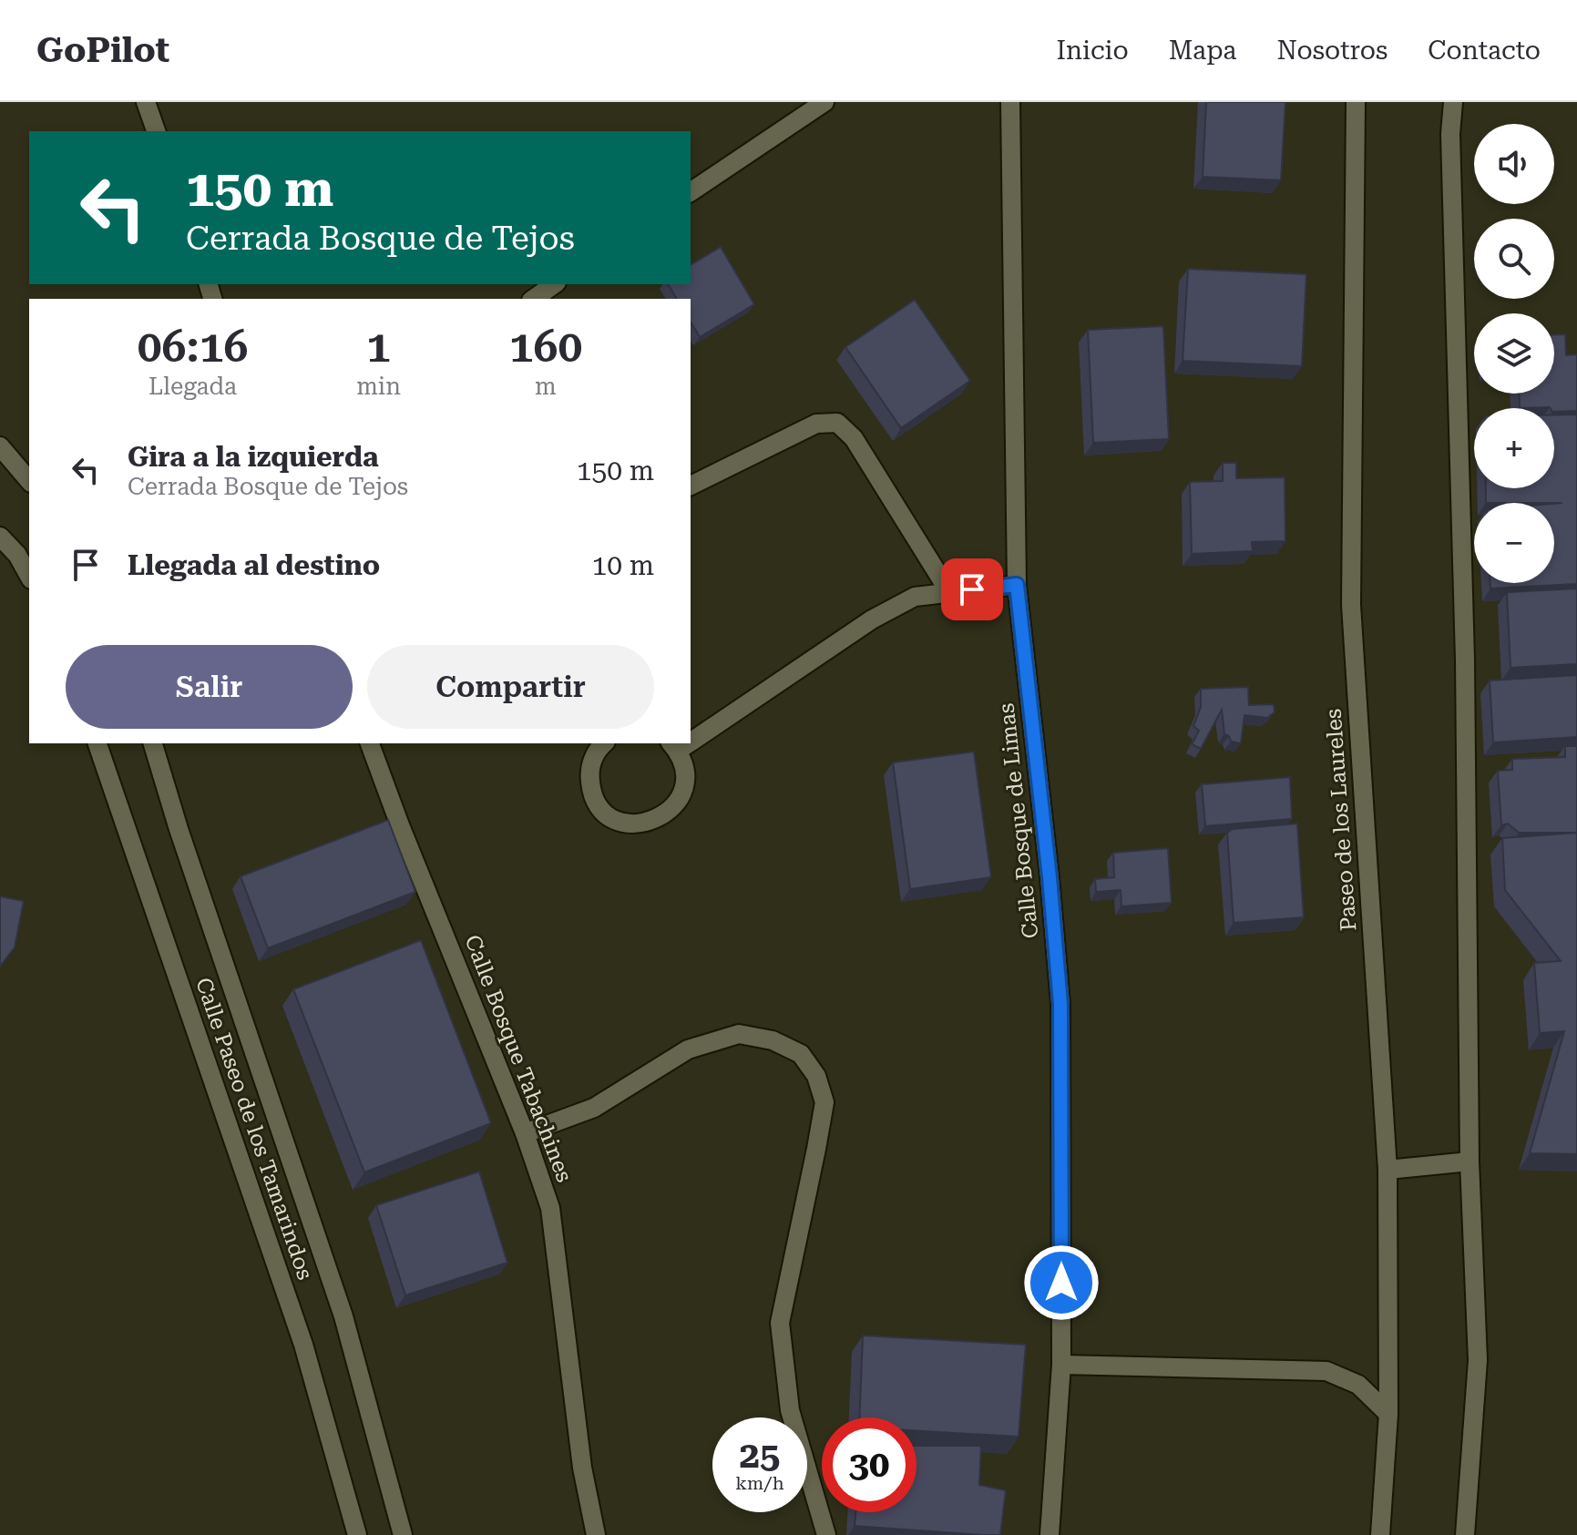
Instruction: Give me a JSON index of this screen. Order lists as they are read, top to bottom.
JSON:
{
  "streets": {
    "street": [
      "Paseo de los Laureles",
      "Calle Bosque de Limas",
      "Calle Bosque Tabachines",
      "Calle Paseo de los Tamarindos"
    ]
  },
  "page": {
    "header": "GoPilot",
    "nav": [
      "Inicio",
      "Mapa",
      "Nosotros",
      "Contacto"
    ],
    "map_buttons": ["+", "−"],
    "turn": ["150 m", "Cerrada Bosque de Tejos"],
    "eta": [
      "06:16",
      "Llegada",
      "1",
      "min",
      "160",
      "m"
    ],
    "list": [
      {
        "name": "Gira a la izquierda",
        "note": "Cerrada Bosque de Tejos",
        "value": "150 m"
      },
      {
        "name": "Llegada al destino",
        "value": "10 m"
      }
    ],
    "buttons": ["Salir", "Compartir"],
    "speed": "25 km/h",
    "limit": "30"
  }
}
